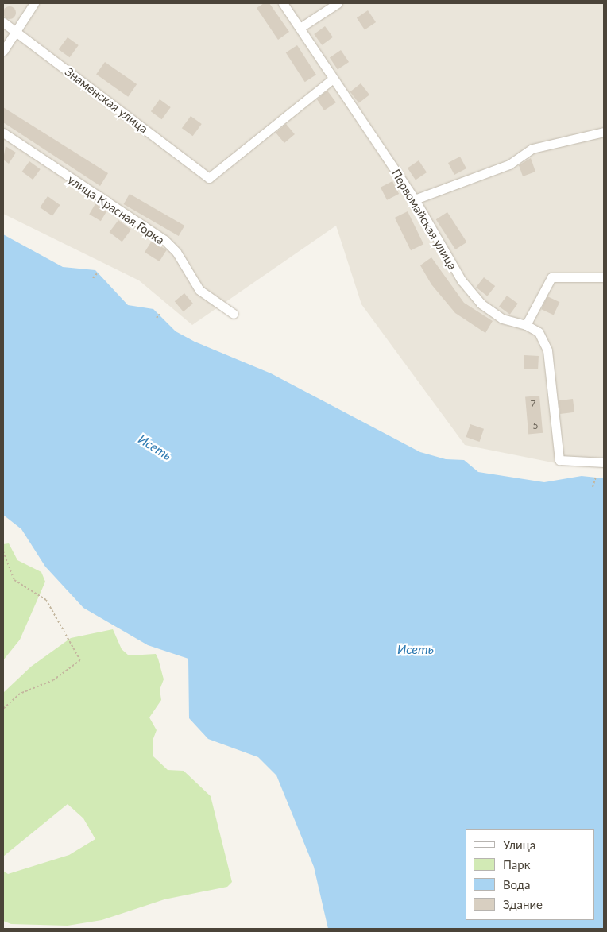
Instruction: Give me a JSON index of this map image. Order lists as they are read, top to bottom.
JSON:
{
  "streets": {
    "street": ["Знаменская улица", "улица Красная Горка", "Первомайская улица"]
  },
  "crossings": [
    ["Знаменская улица", "Первомайская улица"]
  ],
  "water": ["Исеть"],
  "house_numbers": ["7", "5"],
  "legend": [
    "Улица",
    "Парк",
    "Вода",
    "Здание"
  ]
}
